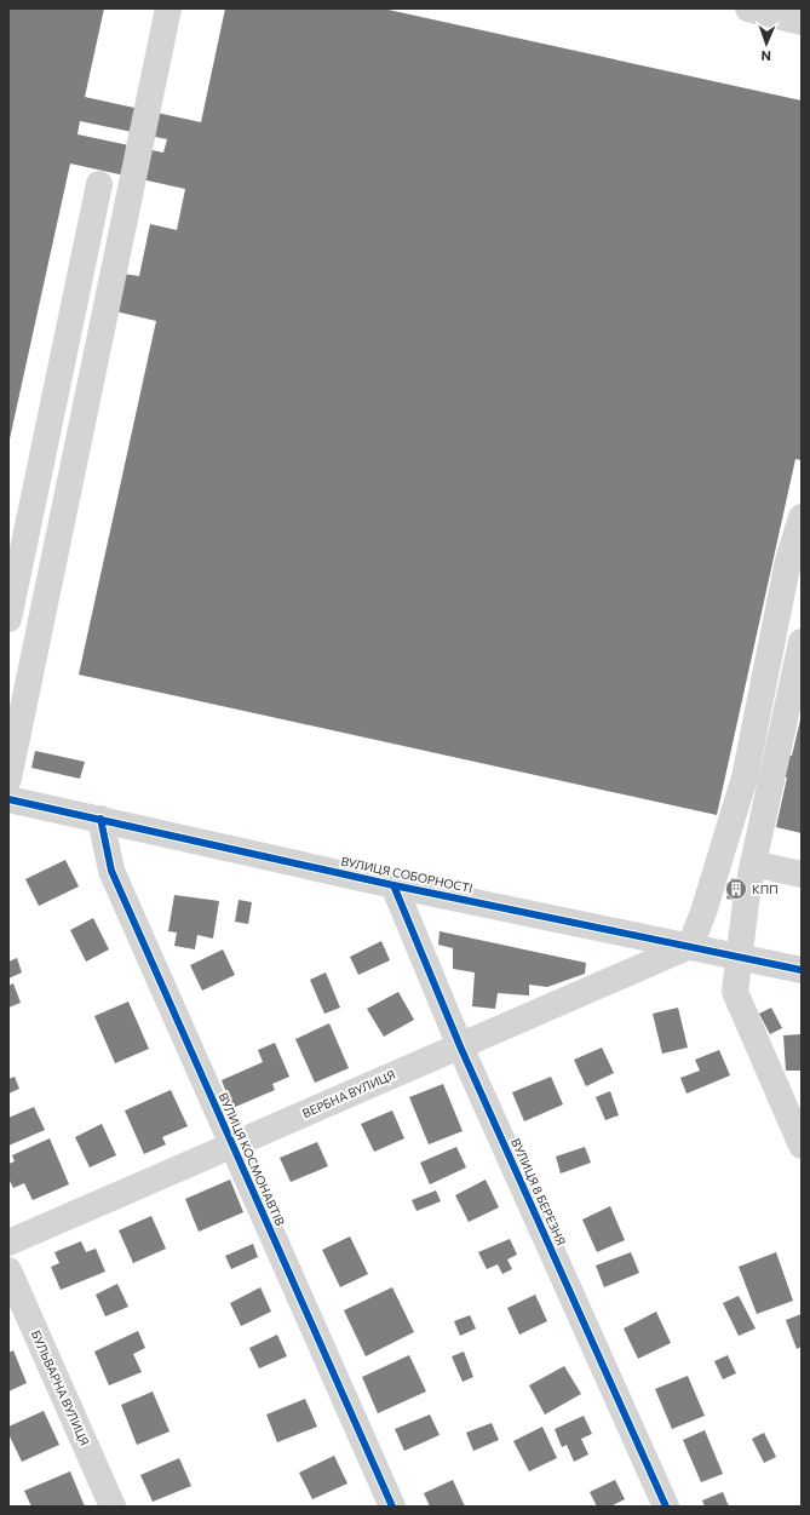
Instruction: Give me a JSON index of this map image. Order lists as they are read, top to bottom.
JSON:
{
  "streets": {
    "street": [
      "ВУЛИЦЯ СОБОРНОСТІ",
      "ВЕРБНА ВУЛИЦЯ",
      "ВУЛИЦЯ КОСМОНАВТІВ",
      "ВУЛИЦЯ 8 БЕРЕЗНЯ",
      "БУЛЬВАРНА ВУЛИЦЯ"
    ]
  },
  "crossings": [
    ["ВУЛИЦЯ СОБОРНОСТІ", "ВЕРБНА ВУЛИЦЯ"],
    ["ВУЛИЦЯ СОБОРНОСТІ", "ВУЛИЦЯ КОСМОНАВТІВ"],
    ["ВУЛИЦЯ СОБОРНОСТІ", "ВУЛИЦЯ 8 БЕРЕЗНЯ"],
    ["ВЕРБНА ВУЛИЦЯ", "ВУЛИЦЯ КОСМОНАВТІВ"],
    ["ВЕРБНА ВУЛИЦЯ", "ВУЛИЦЯ 8 БЕРЕЗНЯ"]
  ],
  "places": {
    "building": ["КПП"]
  },
  "north": "bottom"
}
